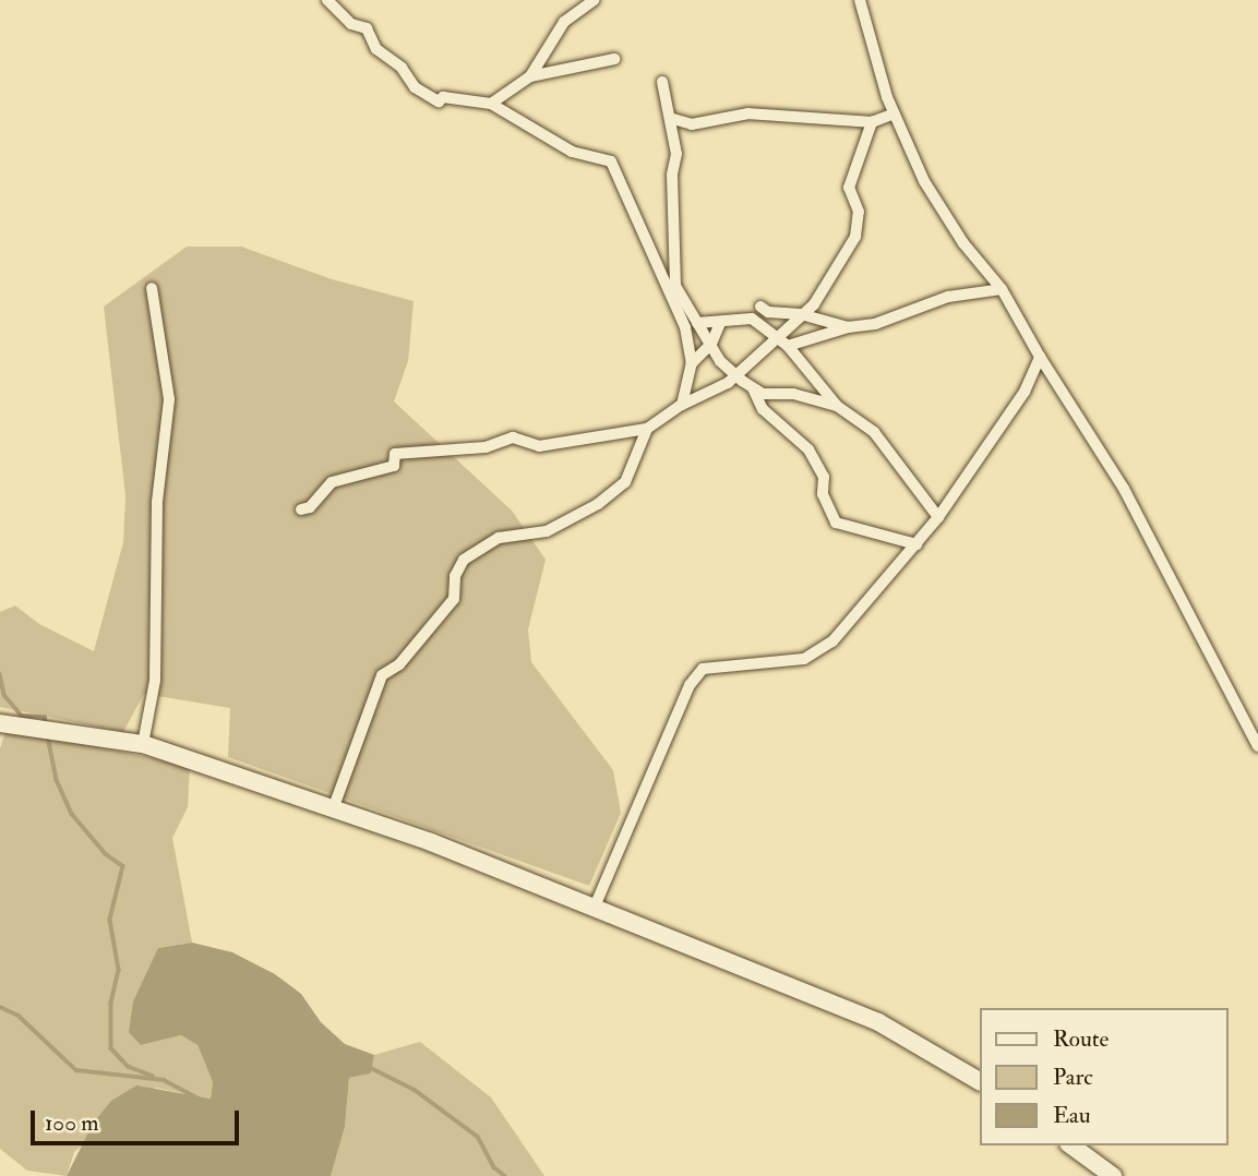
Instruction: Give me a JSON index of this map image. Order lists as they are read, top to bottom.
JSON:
{
  "legend": ["Route", "Parc", "Eau"],
  "scale_bar": "100 m"
}
